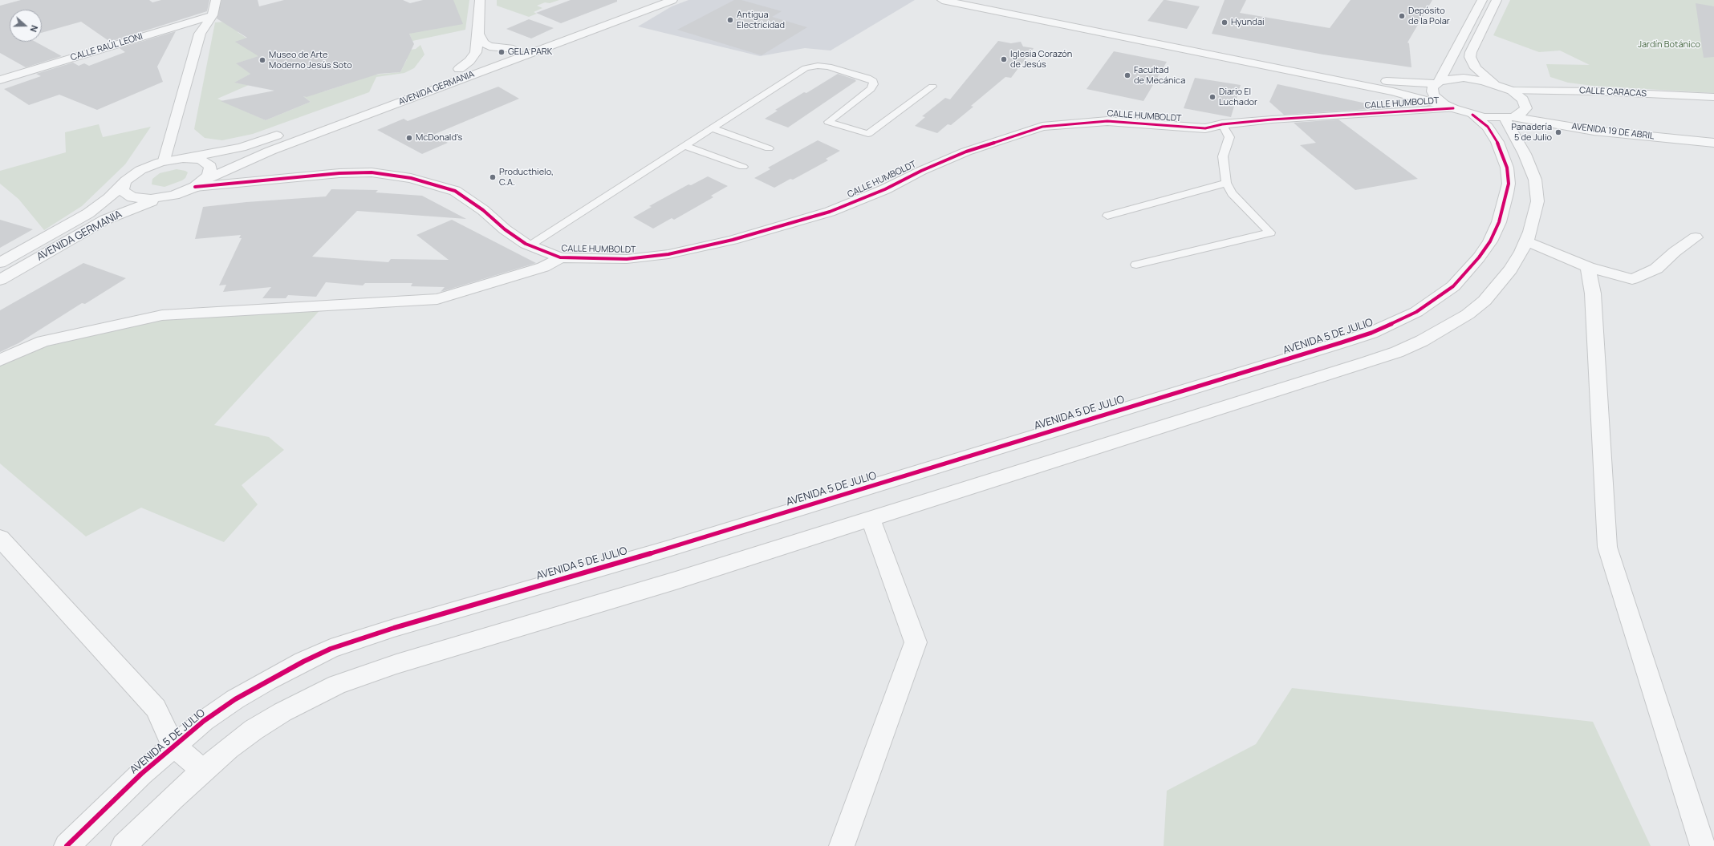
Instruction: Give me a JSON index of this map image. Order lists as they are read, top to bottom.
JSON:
{
  "streets": {
    "street": [
      "CALLE RAÚL LEONI",
      "AVENIDA GERMANIA",
      "CALLE CARACAS",
      "CALLE HUMBOLDT",
      "AVENIDA 19 DE ABRIL",
      "AVENIDA 5 DE JULIO"
    ]
  },
  "crossings": [
    ["AVENIDA GERMANIA", "CALLE HUMBOLDT"],
    ["AVENIDA 19 DE ABRIL", "AVENIDA 5 DE JULIO"]
  ],
  "parks": ["Jardín Botánico"],
  "places": [
    "Depósito de la Polar",
    "Antigua Electricidad",
    "Hyundai",
    "GELA PARK",
    "Iglesia Corazón de Jesús",
    "Museo de Arte Moderno Jesús Soto",
    "Facultad de Mecánica",
    "Diario El Luchador",
    "Panadería 5 de Julio",
    "McDonald's",
    "Producthielo, C.A."
  ],
  "north": "right"
}
